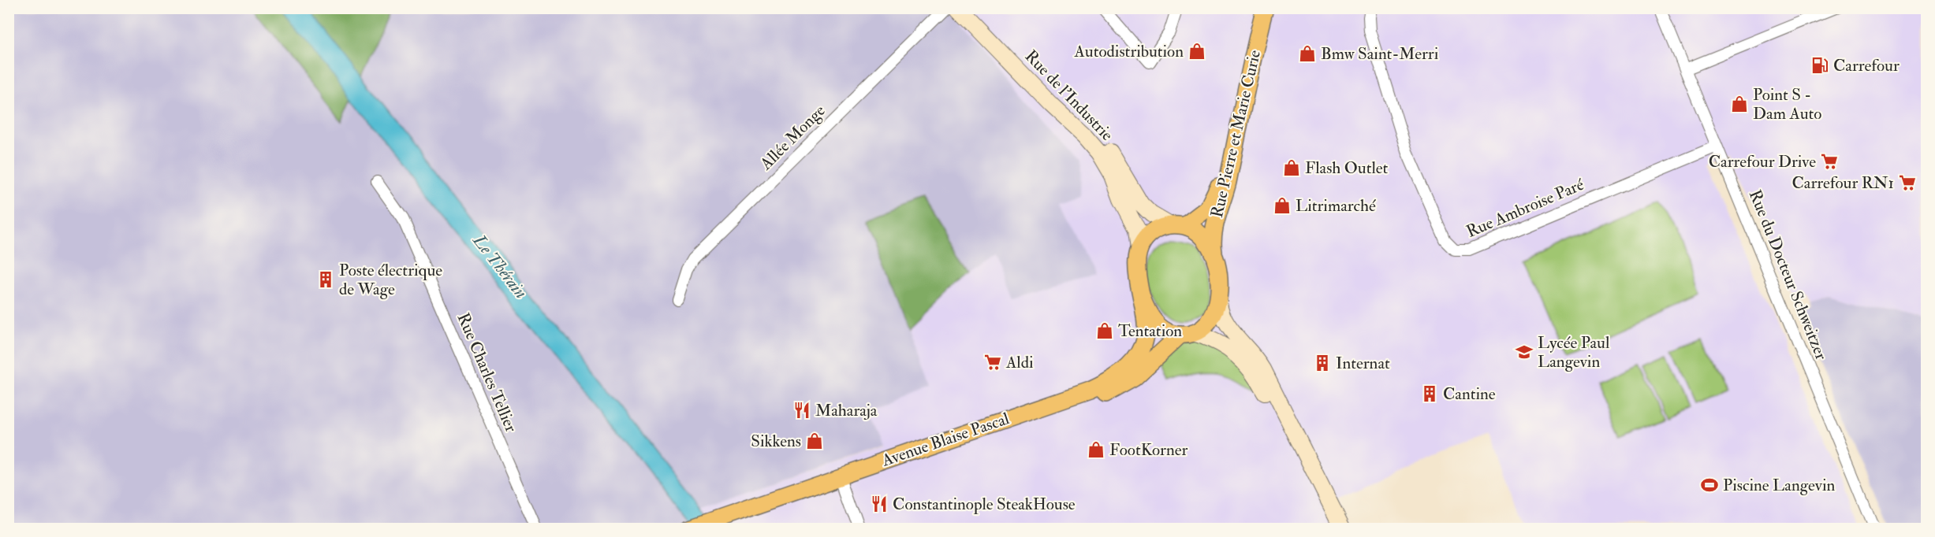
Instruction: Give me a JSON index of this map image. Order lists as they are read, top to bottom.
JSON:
{
  "streets": {
    "main road": ["Rue Pierre et Marie Curie", "Avenue Blaise Pascal"],
    "street": [
      "Rue de l'Industrie",
      "Allée Monge",
      "Rue Ambroise Paré",
      "Rue du Docteur Schweitzer",
      "Rue Charles Tellier"
    ]
  },
  "crossings": [
    ["Rue de l'Industrie", "Rue Pierre et Marie Curie"],
    ["Rue de l'Industrie", "Avenue Blaise Pascal"],
    ["Rue Pierre et Marie Curie", "Avenue Blaise Pascal"],
    ["Rue Ambroise Paré", "Rue du Docteur Schweitzer"]
  ],
  "water": ["Le Thérain"],
  "places": {
    "shop": [
      "Autodistribution",
      "Bmw Saint-Merri",
      "Point S - Dam Auto",
      "Flash Outlet",
      "Litrimarché",
      "Tentation",
      "Sikkens",
      "FootKorner"
    ],
    "fuel station": ["Carrefour"],
    "supermarket": ["Carrefour Drive", "Carrefour RN1", "Aldi"],
    "building": ["Poste électrique de Wage", "Internat", "Cantine"],
    "school or university": ["Lycée Paul Langevin"],
    "restaurant": ["Maharaja", "Constantinople SteakHouse"],
    "sports": ["Piscine Langevin"]
  }
}
